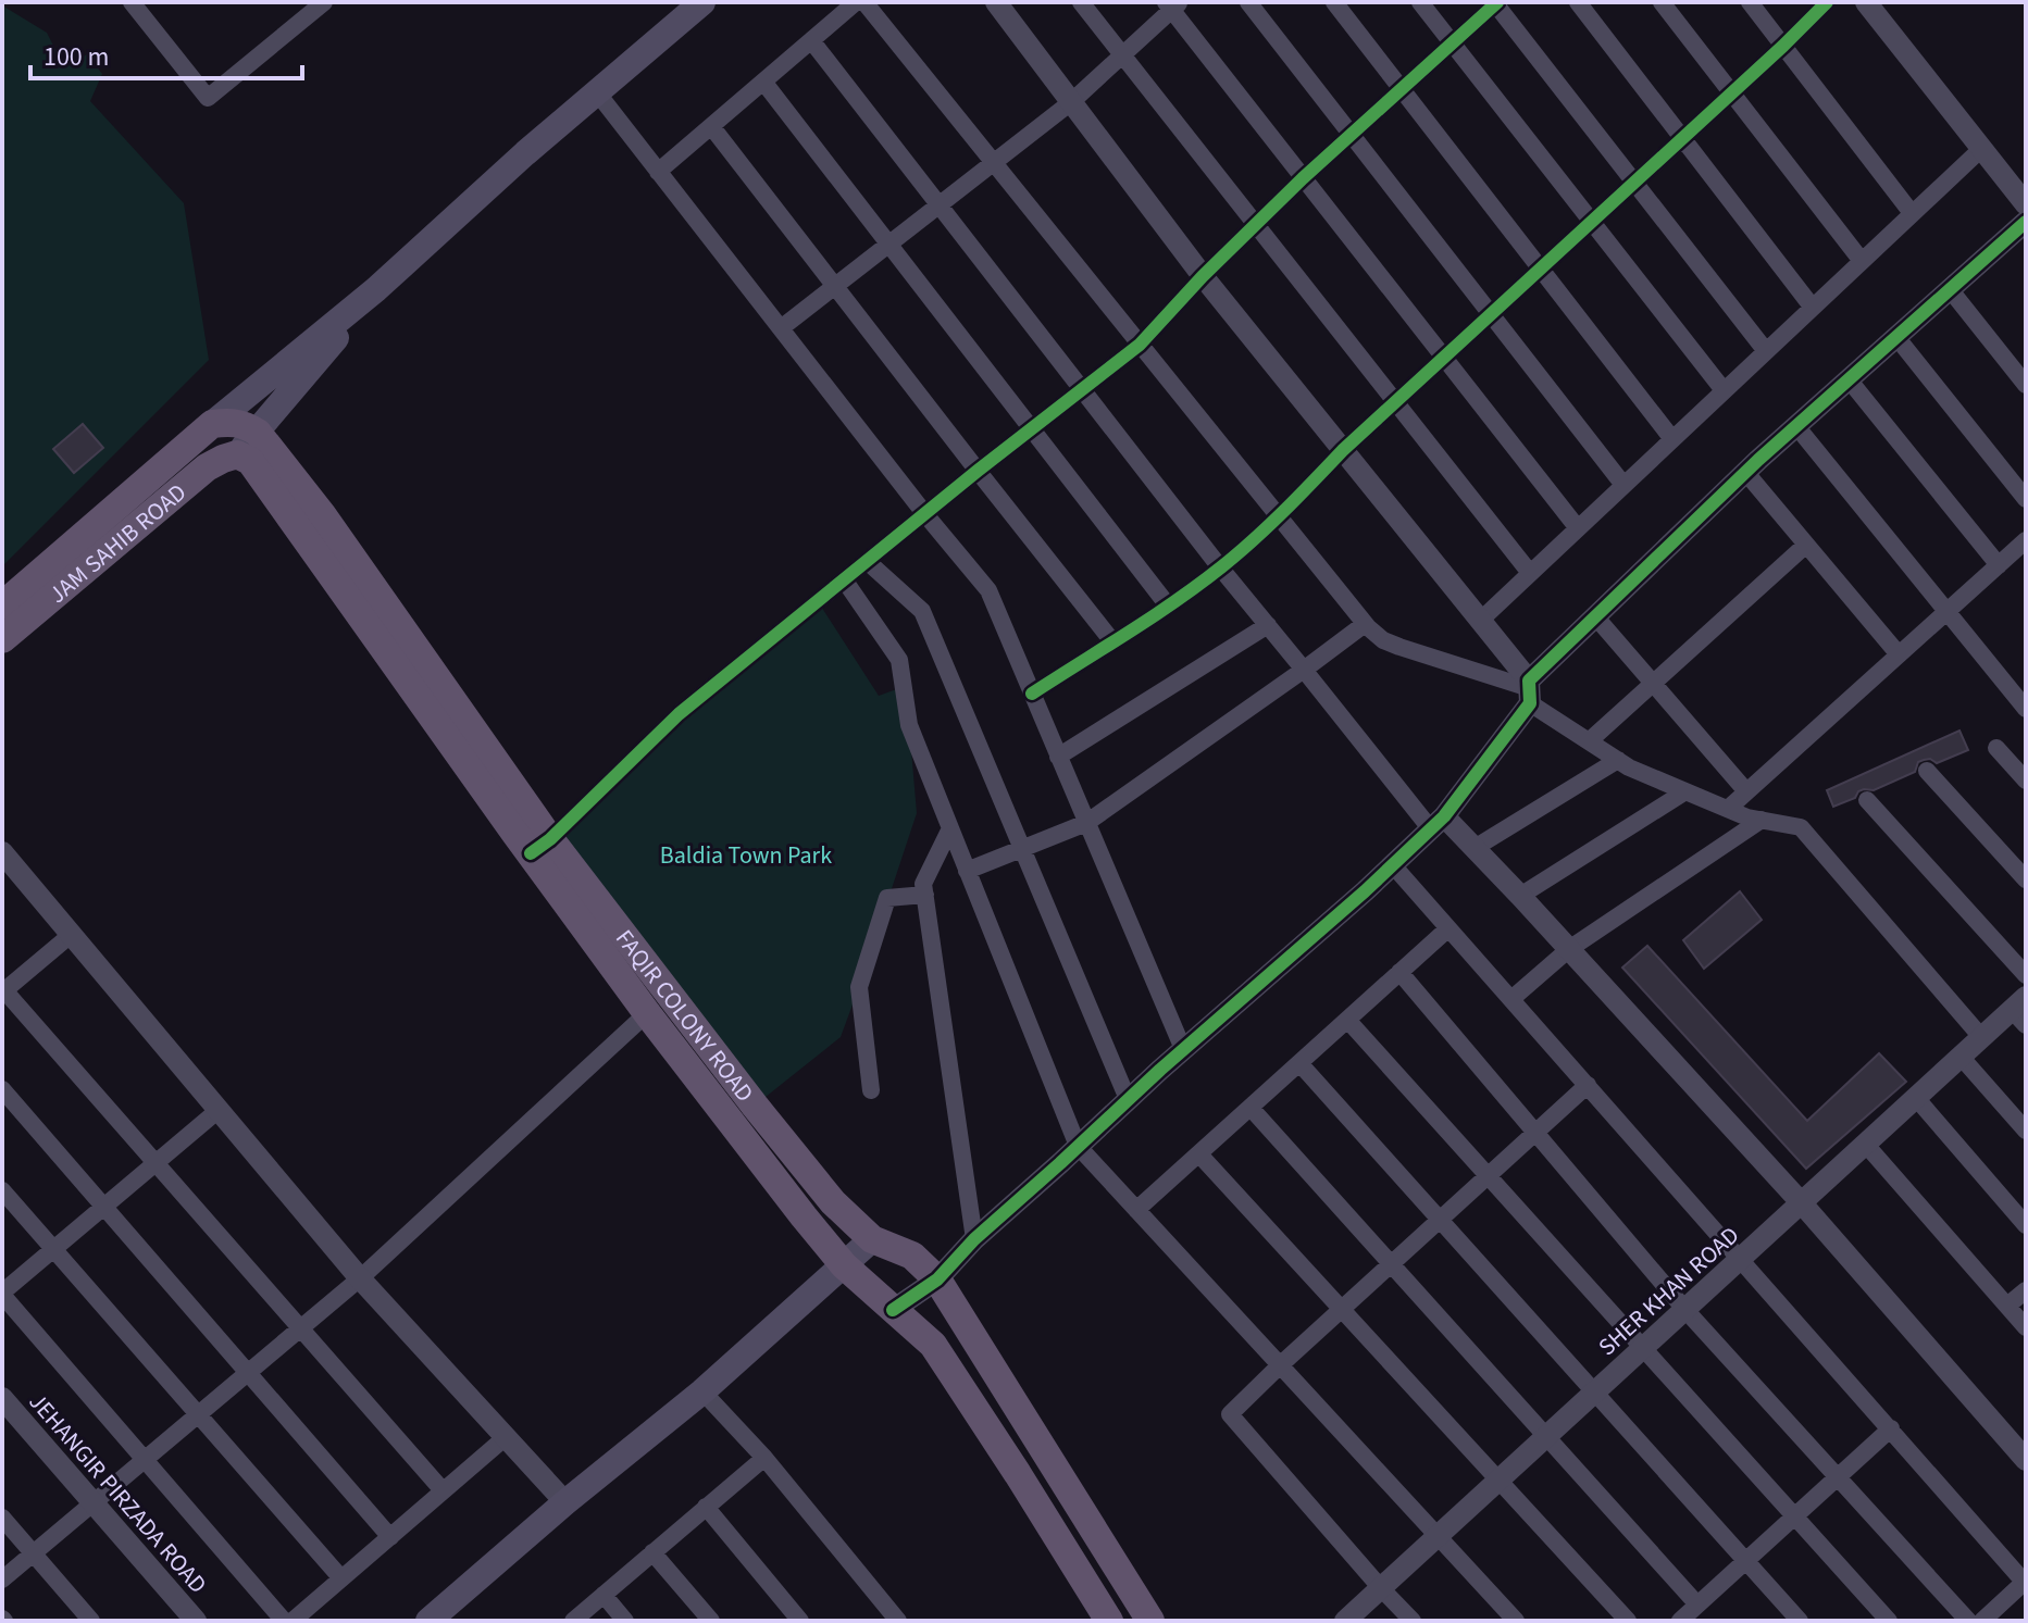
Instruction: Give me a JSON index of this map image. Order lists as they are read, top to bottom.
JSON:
{
  "streets": {
    "main road": ["JAM SAHIB ROAD", "FAQIR COLONY ROAD"],
    "street": ["SHER KHAN ROAD", "JEHANGIR PIRZADA ROAD"]
  },
  "crossings": [
    ["JAM SAHIB ROAD", "FAQIR COLONY ROAD"]
  ],
  "parks": ["Baldia Town Park"],
  "scale_bar": "100 m"
}
